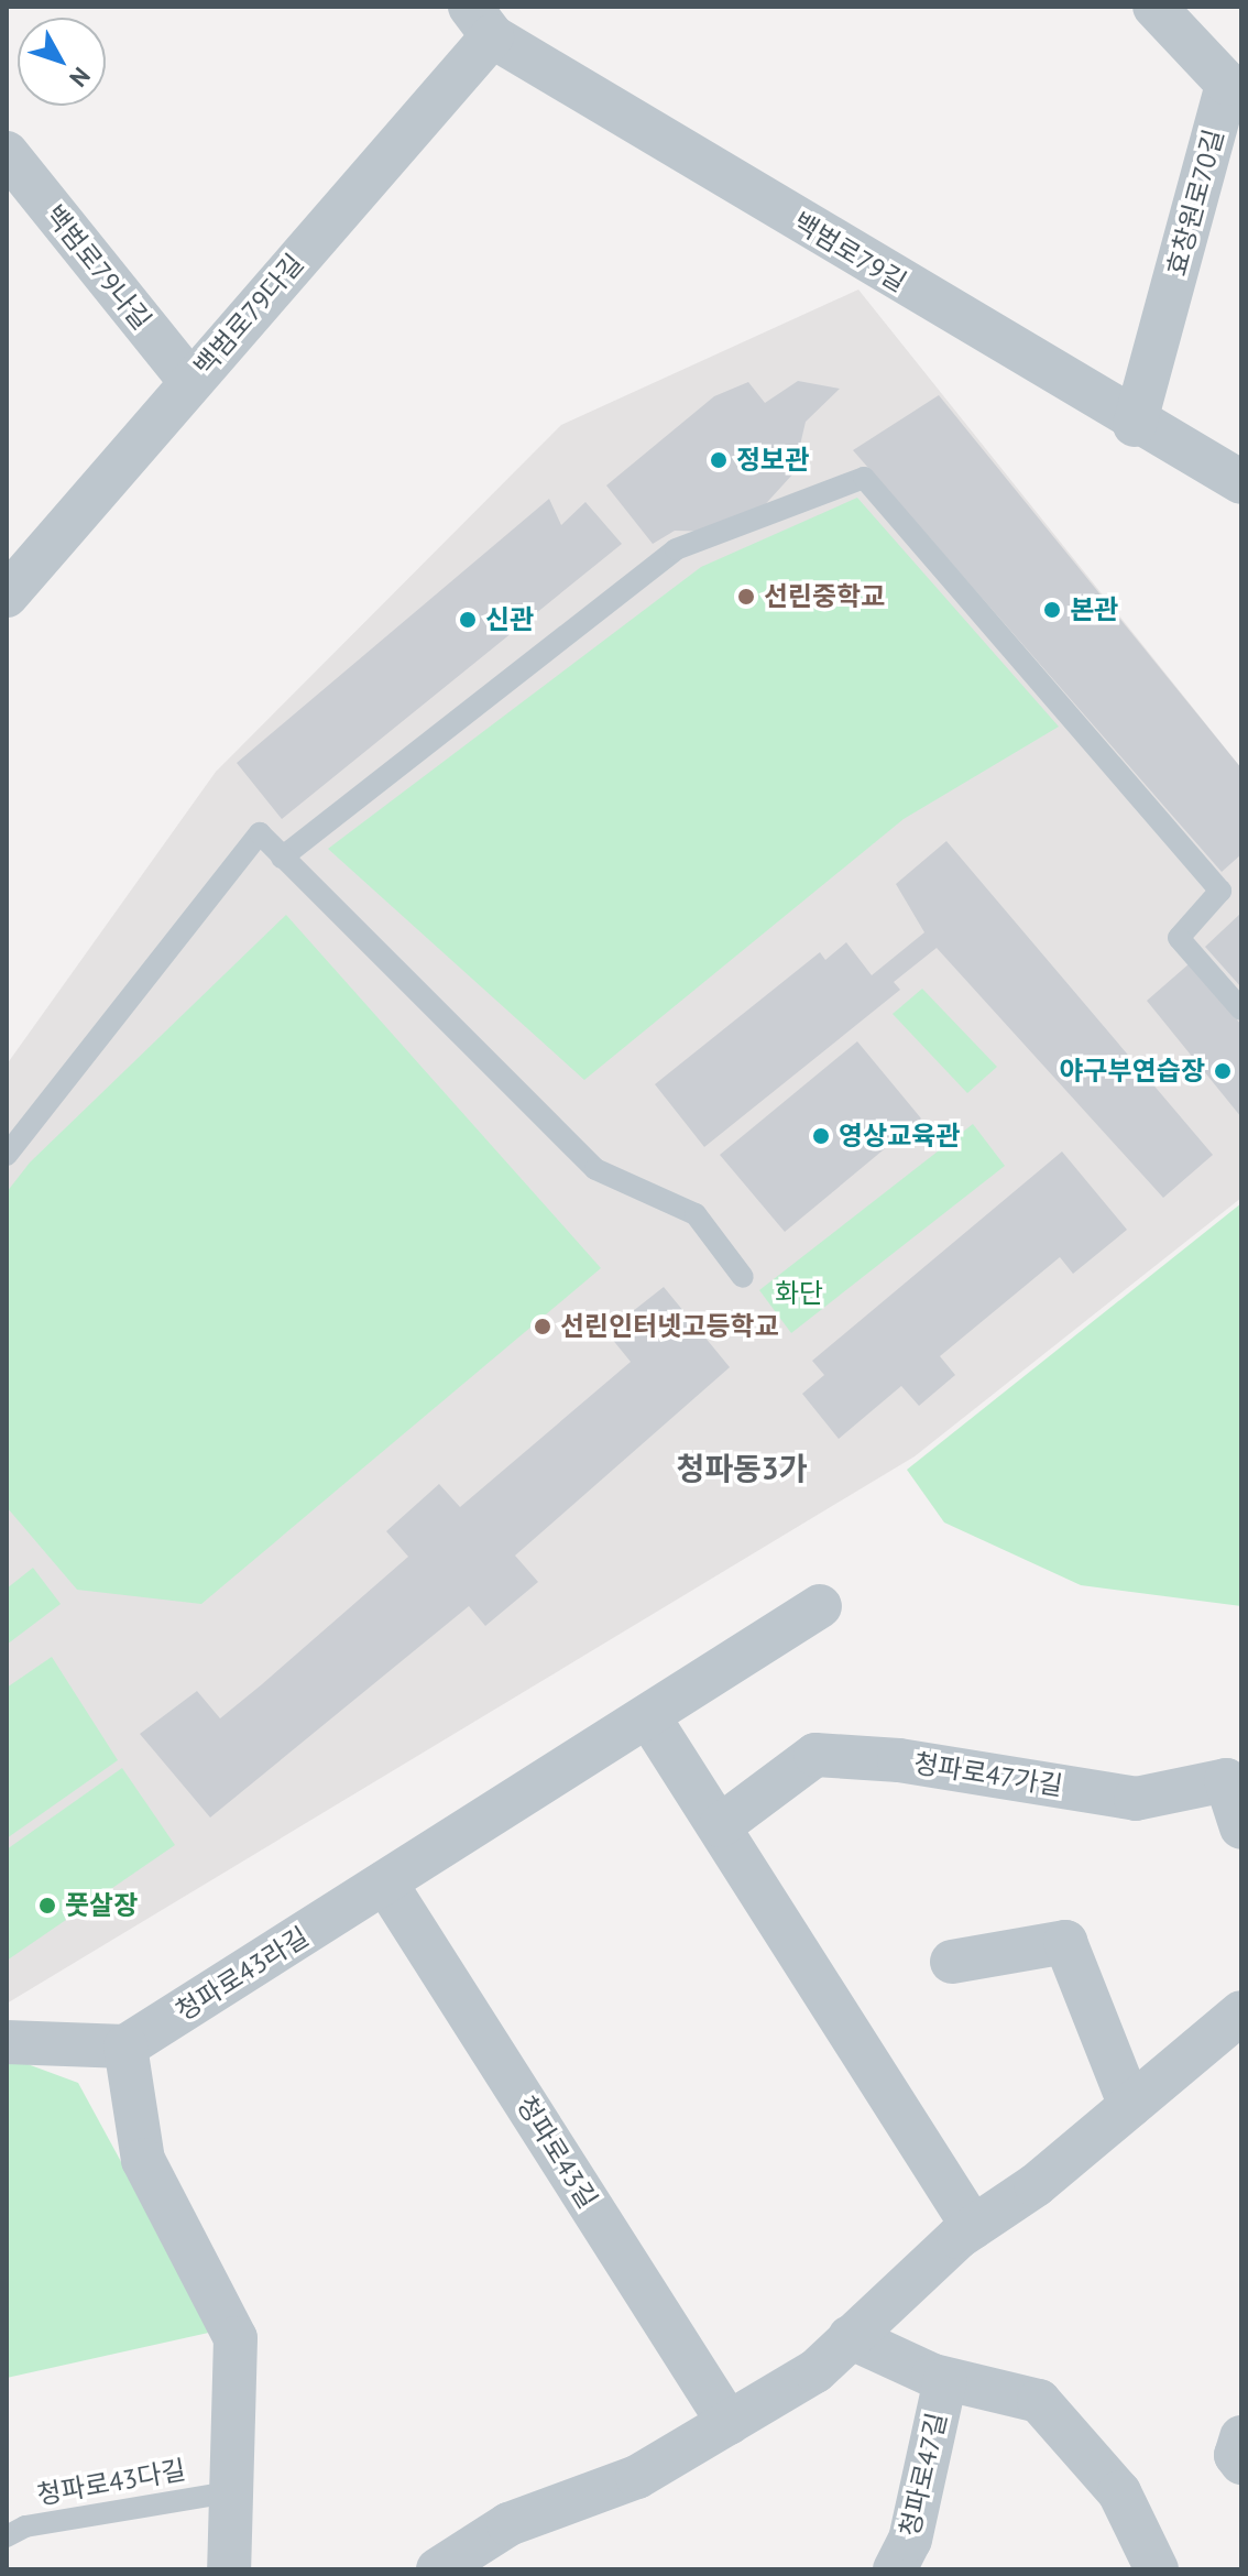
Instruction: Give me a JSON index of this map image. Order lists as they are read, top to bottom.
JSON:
{
  "streets": {
    "street": [
      "효창원로70길",
      "백범로79길",
      "백범로79나길",
      "백범로79다길",
      "청파로47가길",
      "청파로43라길",
      "청파로43길",
      "청파로47길"
    ],
    "lane": ["청파로43다길"]
  },
  "crossings": [
    ["효창원로70길", "백범로79길"],
    ["백범로79길", "백범로79다길"],
    ["백범로79나길", "백범로79다길"],
    ["청파로43라길", "청파로43길"]
  ],
  "districts": ["청파동3가"],
  "parks": ["화단"],
  "places": [
    "정보관",
    "선린중학교",
    "본관",
    "신관",
    "야구부연습장",
    "영상교육관",
    "선린인터넷고등학교",
    "풋살장"
  ],
  "north": "bottom right"
}
